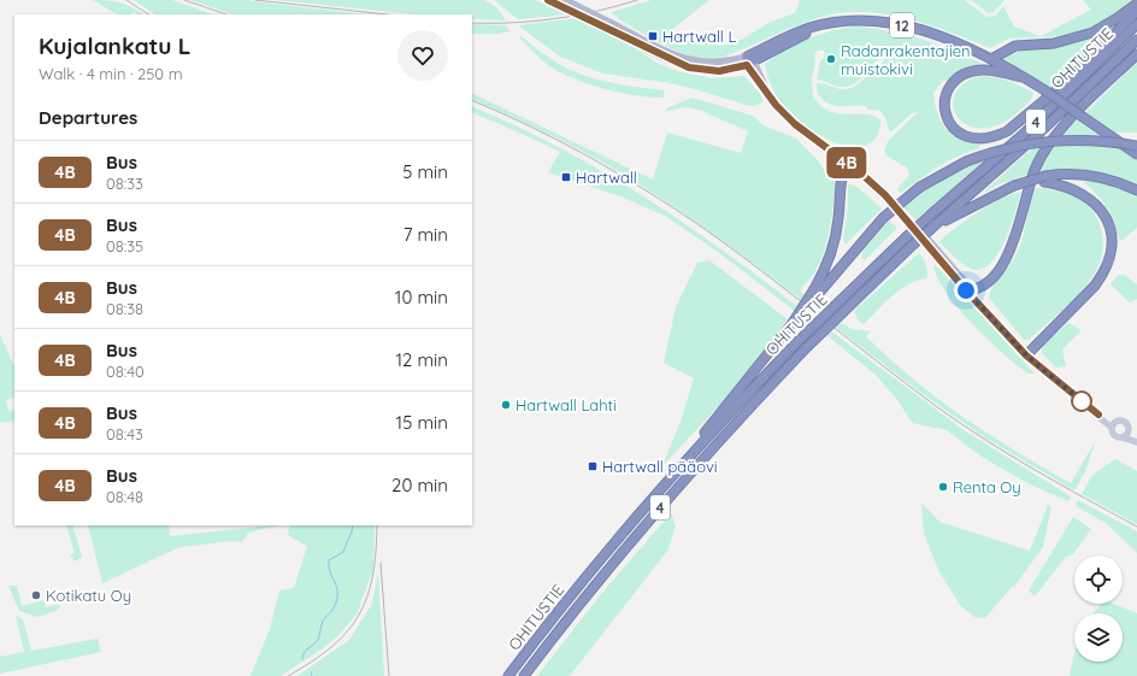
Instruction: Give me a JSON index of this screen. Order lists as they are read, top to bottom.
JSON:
{
  "streets": {
    "highway": ["12", "OHITUSTIE", "4"]
  },
  "places": {
    "transit": ["Hartwall L", "Hartwall", "Hartwall pääovi"],
    "other": [
      "Radanrakentajien muistokivi",
      "Hartwall Lahti",
      "Renta Oy",
      "Kotikatu Oy"
    ]
  },
  "lines": ["bus line 4B"],
  "page": {
    "on_map": "4B",
    "heading": [
      ["Kujalankatu L", "Walk · 4 min · 250 m"],
      "Departures"
    ],
    "list": [
      {
        "mark": "4B",
        "name": "Bus",
        "note": "08:33",
        "value": "5 min"
      },
      {
        "mark": "4B",
        "name": "Bus",
        "note": "08:35",
        "value": "7 min"
      },
      {
        "mark": "4B",
        "name": "Bus",
        "note": "08:38",
        "value": "10 min"
      },
      {
        "mark": "4B",
        "name": "Bus",
        "note": "08:40",
        "value": "12 min"
      },
      {
        "mark": "4B",
        "name": "Bus",
        "note": "08:43",
        "value": "15 min"
      },
      {
        "mark": "4B",
        "name": "Bus",
        "note": "08:48",
        "value": "20 min"
      }
    ]
  }
}
